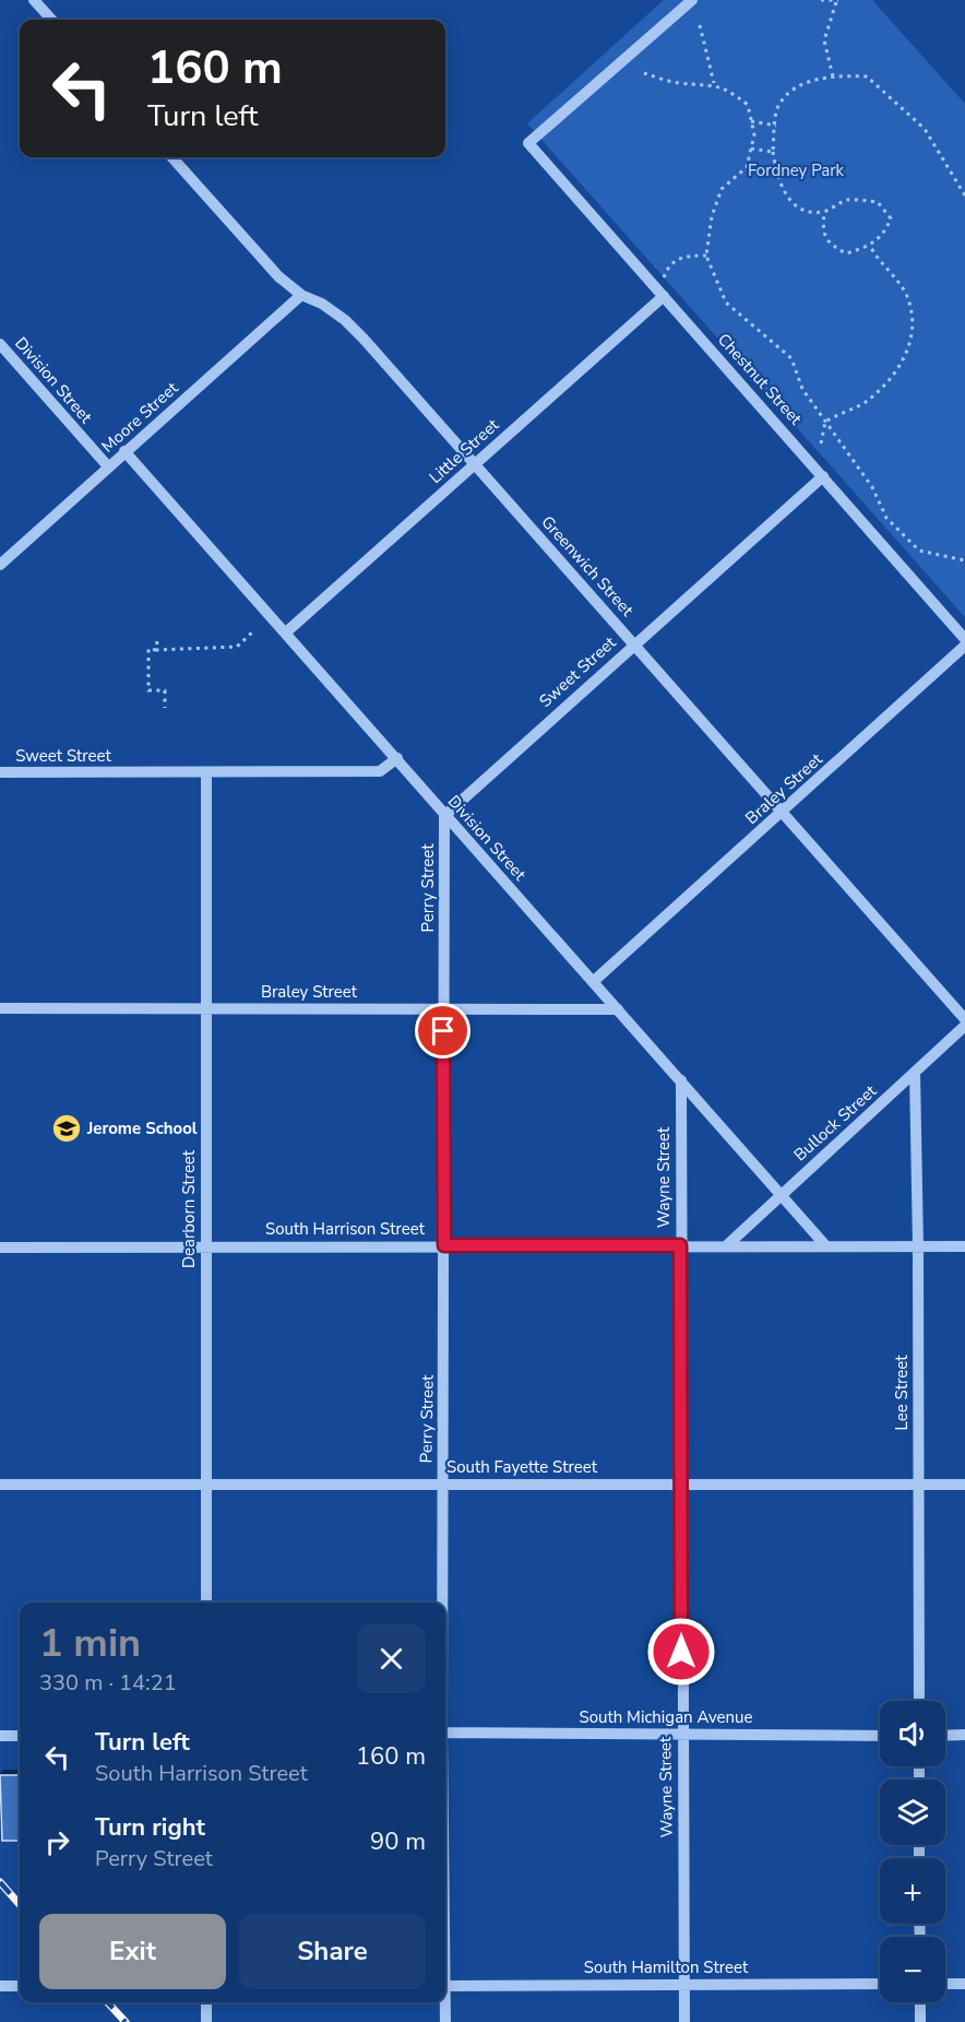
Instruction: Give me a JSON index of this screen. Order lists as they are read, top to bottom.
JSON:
{
  "streets": {
    "street": [
      "Chestnut Street",
      "Division Street",
      "Moore Street",
      "Little Street",
      "Greenwich Street",
      "Sweet Street",
      "Braley Street",
      "Perry Street",
      "Bullock Street",
      "Wayne Street",
      "Dearborn Street",
      "South Harrison Street",
      "Lee Street",
      "South Fayette Street",
      "South Michigan Avenue",
      "South Hamilton Street"
    ]
  },
  "crossings": [
    ["Chestnut Street", "Little Street"],
    ["Chestnut Street", "Sweet Street"],
    ["Division Street", "Moore Street"],
    ["Division Street", "Little Street"],
    ["Division Street", "Sweet Street"],
    ["Division Street", "Braley Street"],
    ["Division Street", "Perry Street"],
    ["Division Street", "Bullock Street"],
    ["Division Street", "Wayne Street"],
    ["Division Street", "South Harrison Street"],
    ["Moore Street", "Greenwich Street"],
    ["Little Street", "Greenwich Street"],
    ["Greenwich Street", "Sweet Street"],
    ["Greenwich Street", "Braley Street"],
    ["Sweet Street", "Perry Street"],
    ["Sweet Street", "Dearborn Street"],
    ["Braley Street", "Perry Street"],
    ["Braley Street", "Dearborn Street"],
    ["Perry Street", "South Harrison Street"],
    ["Perry Street", "South Fayette Street"],
    ["Bullock Street", "South Harrison Street"],
    ["Bullock Street", "Lee Street"],
    ["Wayne Street", "South Harrison Street"],
    ["Wayne Street", "South Fayette Street"],
    ["Wayne Street", "South Michigan Avenue"],
    ["Wayne Street", "South Hamilton Street"],
    ["Dearborn Street", "South Harrison Street"],
    ["Dearborn Street", "South Fayette Street"],
    ["South Harrison Street", "Lee Street"],
    ["Lee Street", "South Fayette Street"]
  ],
  "parks": ["Fordney Park"],
  "places": {
    "school or university": ["Jerome School"]
  },
  "page": {
    "turn": ["160 m", "Turn left"],
    "heading": ["1 min", "330 m · 14:21"],
    "map_buttons": ["+", "−"],
    "list": [
      {
        "name": "Turn left",
        "note": "South Harrison Street",
        "value": "160 m"
      },
      {
        "name": "Turn right",
        "note": "Perry Street",
        "value": "90 m"
      }
    ],
    "buttons": ["Exit", "Share"]
  }
}
